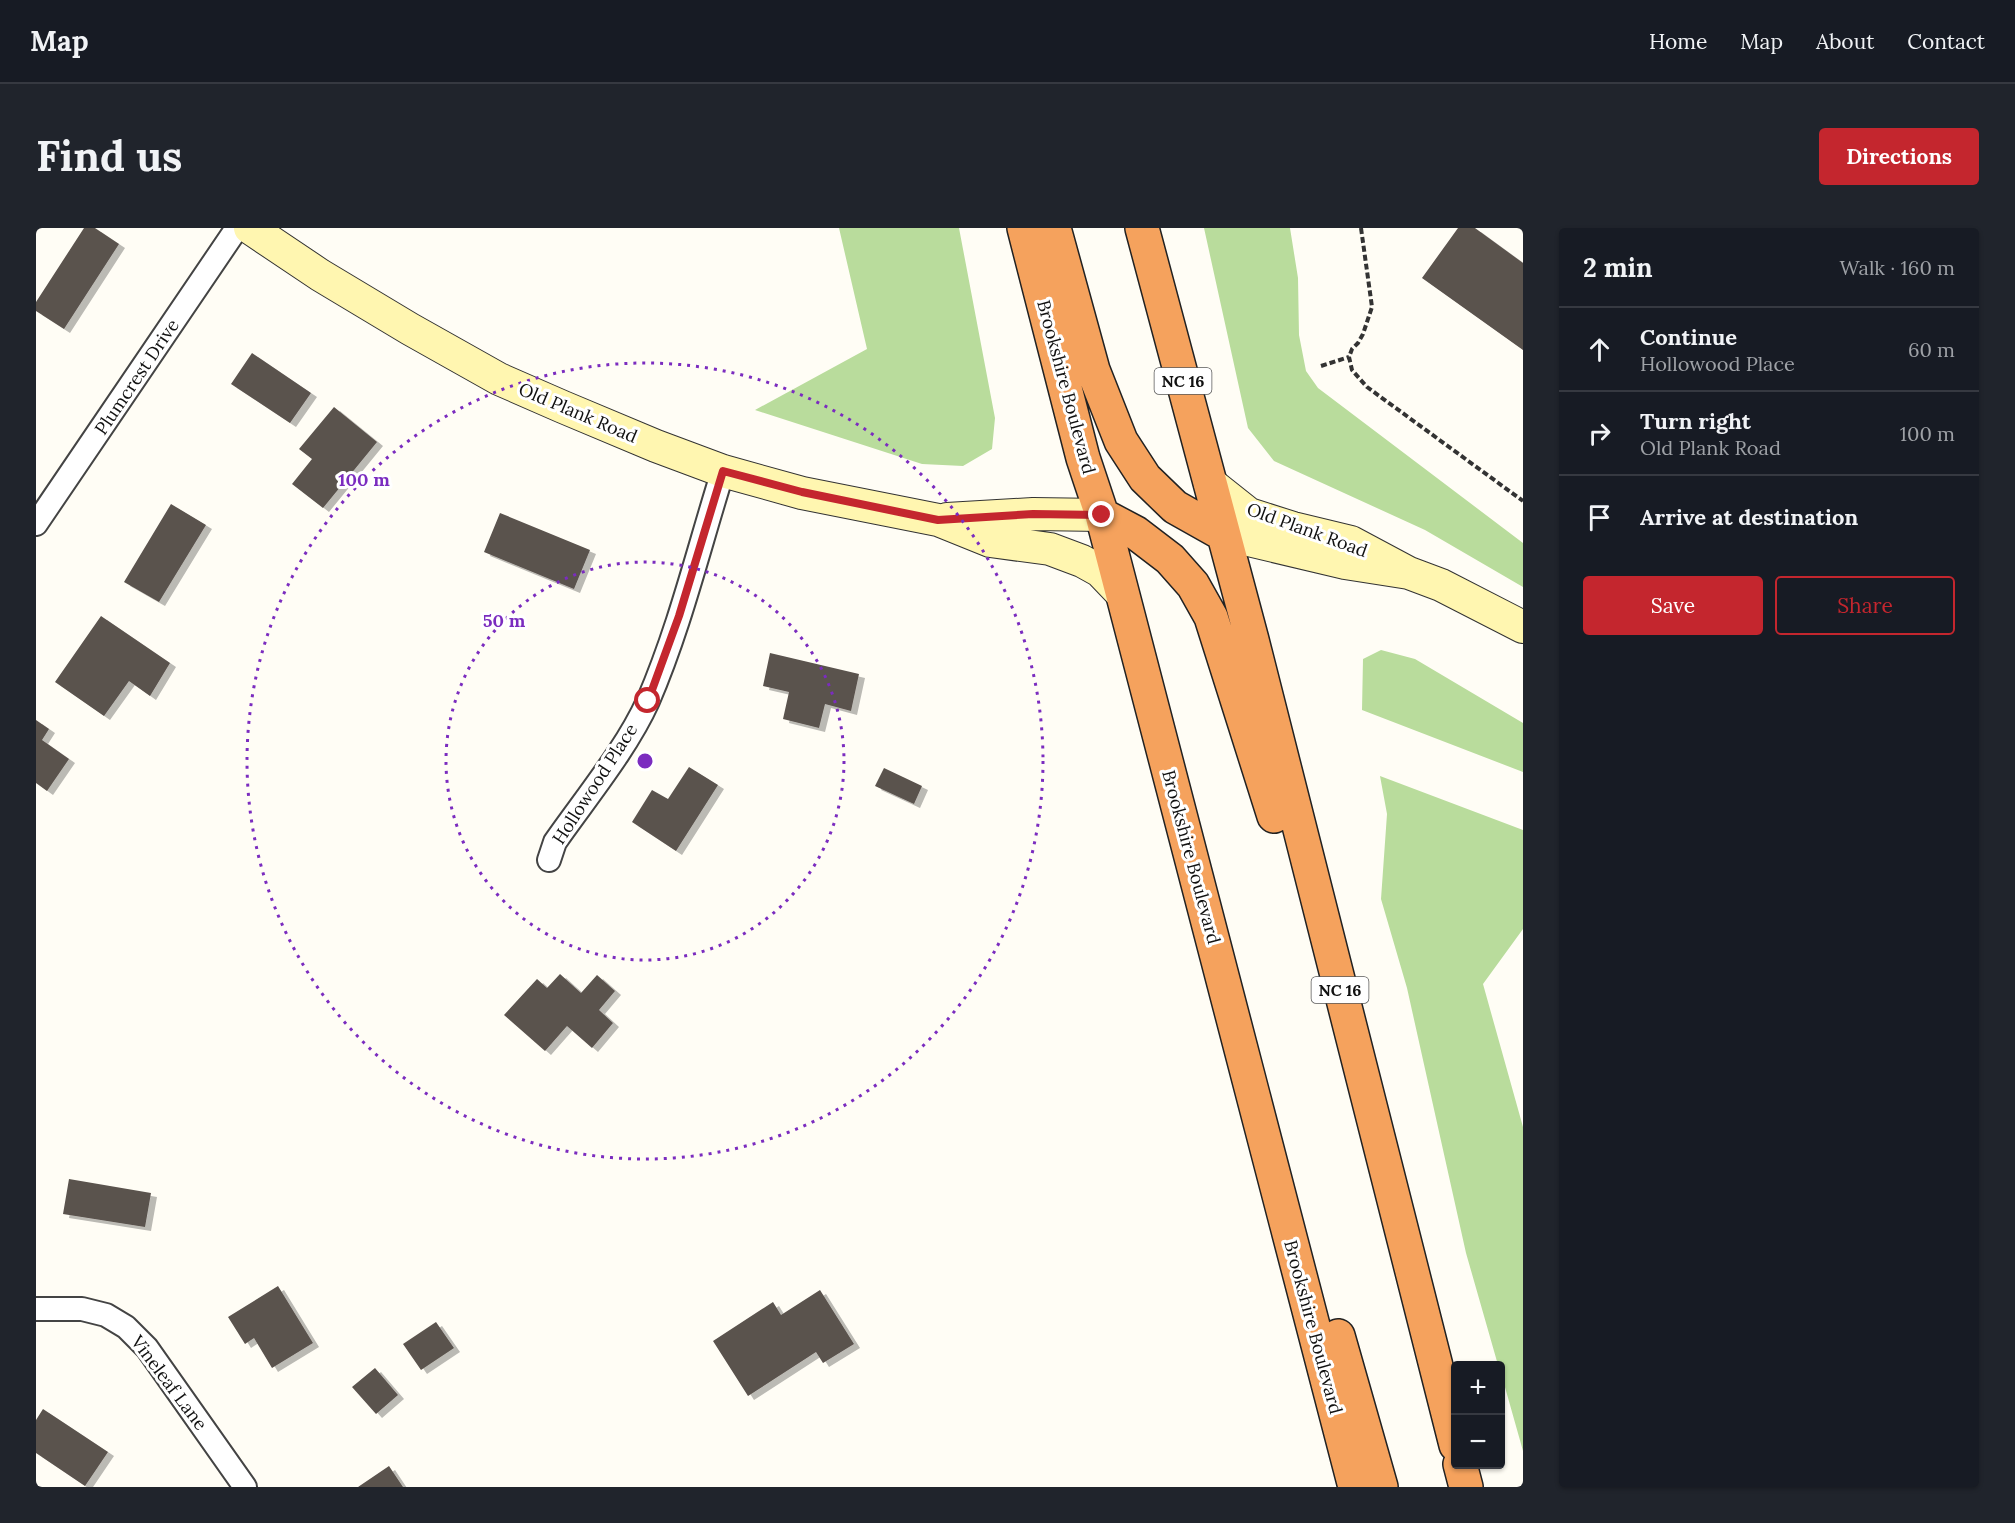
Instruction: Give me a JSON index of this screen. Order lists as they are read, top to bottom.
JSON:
{
  "streets": {
    "highway": ["NC 16", "Brookshire Boulevard"],
    "street": [
      "Plumcrest Drive",
      "Old Plank Road",
      "Hollowood Place",
      "Vineleaf Lane"
    ]
  },
  "crossings": [
    ["NC 16", "Old Plank Road"],
    ["Brookshire Boulevard", "Old Plank Road"],
    ["Old Plank Road", "Hollowood Place"]
  ],
  "page": {
    "header": "Map",
    "nav": [
      "Home",
      "Map",
      "About",
      "Contact"
    ],
    "buttons": [
      "Directions",
      ["Save", "Share"]
    ],
    "title": "Find us",
    "heading": ["2 min", "Walk · 160 m"],
    "list": [
      ["Continue", "Hollowood Place", "60 m"],
      ["Turn right", "Old Plank Road", "100 m"],
      "Arrive at destination"
    ],
    "map_buttons": ["+", "−"]
  },
  "rings": ["100 m", "50 m"]
}
